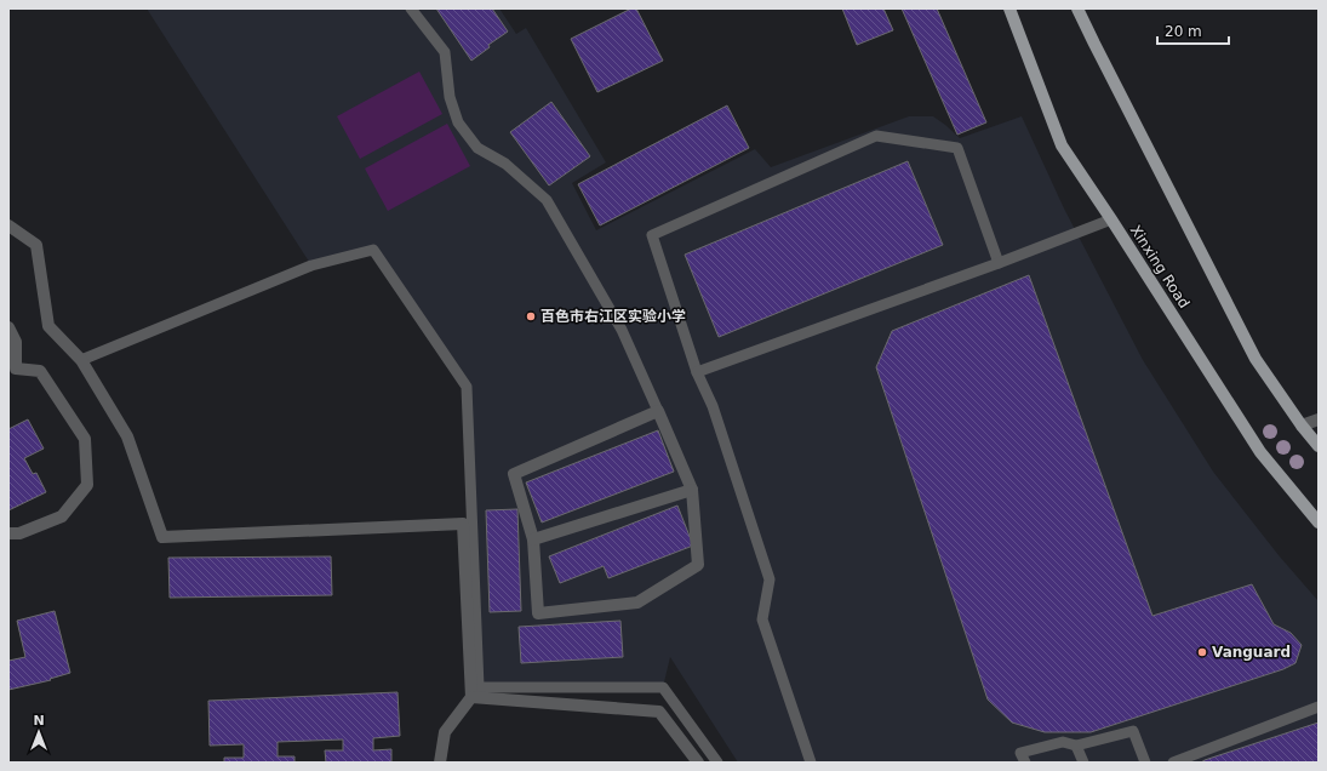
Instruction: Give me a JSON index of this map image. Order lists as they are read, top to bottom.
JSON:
{
  "streets": {
    "main road": ["Xinxing Road"]
  },
  "places": ["百色市右江区实验小学", "Vanguard"],
  "scale_bar": "20 m",
  "north": "top"
}
